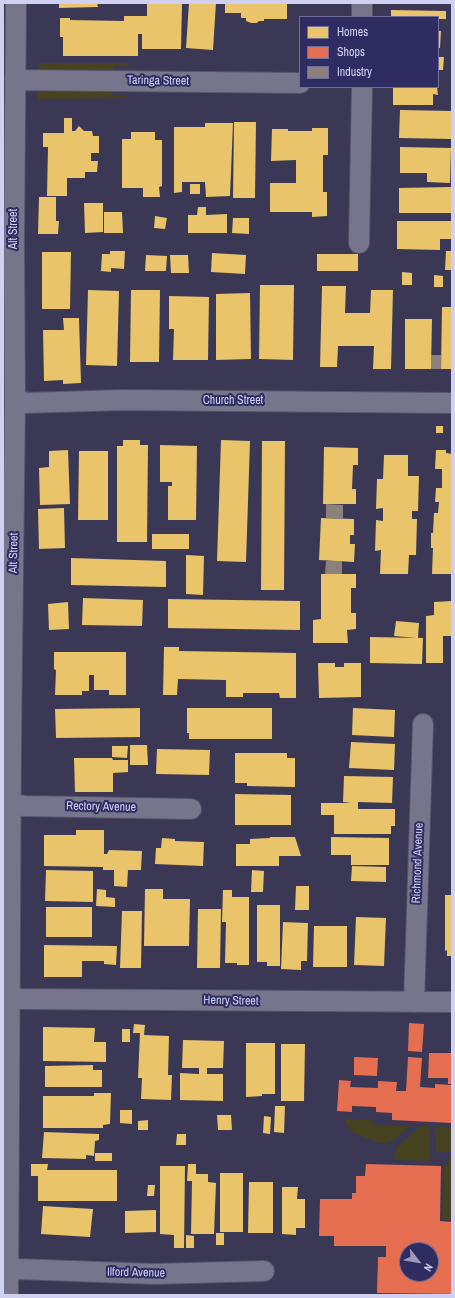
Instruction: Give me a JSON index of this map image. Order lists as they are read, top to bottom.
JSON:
{
  "streets": {
    "street": [
      "Taringa Street",
      "Alt Street",
      "Church Street",
      "Rectory Avenue",
      "Richmond Avenue",
      "Henry Street",
      "Ilford Avenue"
    ]
  },
  "crossings": [
    ["Taringa Street", "Alt Street"],
    ["Alt Street", "Church Street"],
    ["Alt Street", "Rectory Avenue"],
    ["Alt Street", "Henry Street"],
    ["Alt Street", "Ilford Avenue"],
    ["Richmond Avenue", "Henry Street"]
  ],
  "legend": ["Homes", "Shops", "Industry"],
  "north": "bottom right"
}
